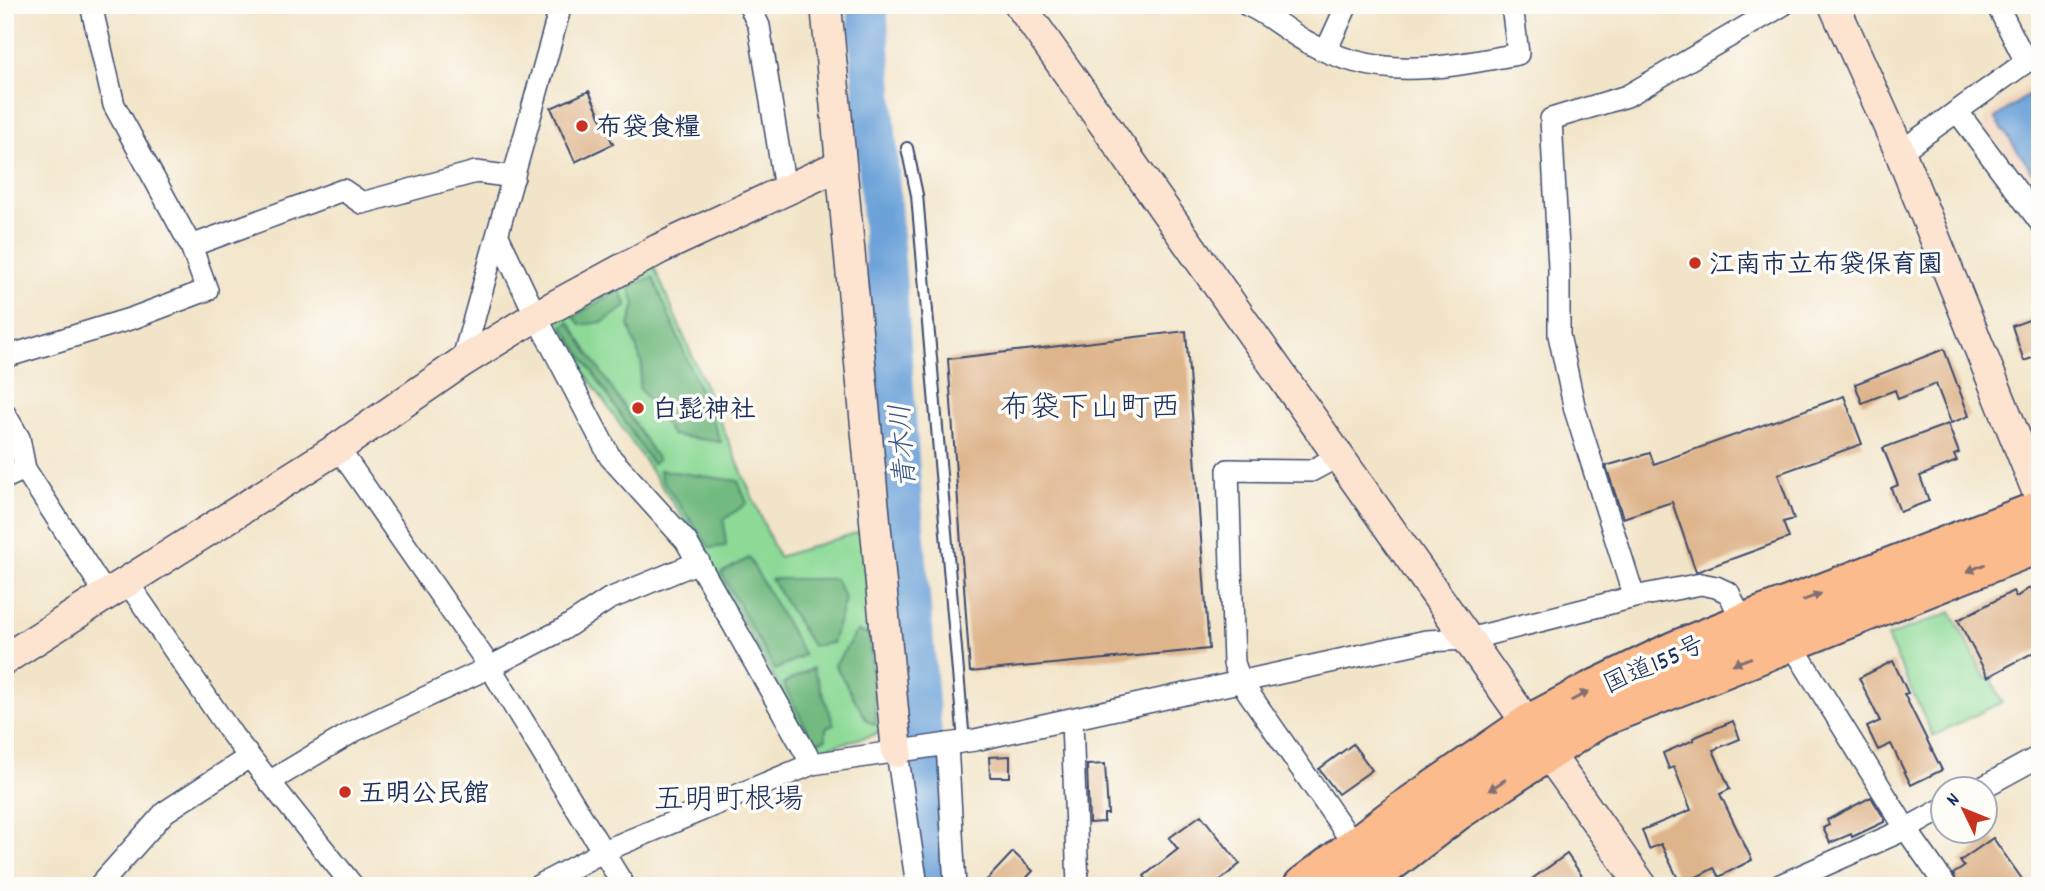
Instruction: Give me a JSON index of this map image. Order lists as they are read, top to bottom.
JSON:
{
  "streets": {
    "highway": ["国道155号"]
  },
  "districts": ["布袋下山町西", "五明町根場"],
  "water": ["青木川"],
  "places": [
    "布袋食糧",
    "江南市立布袋保育園",
    "白髭神社",
    "五明公民館"
  ],
  "north": "top left"
}
